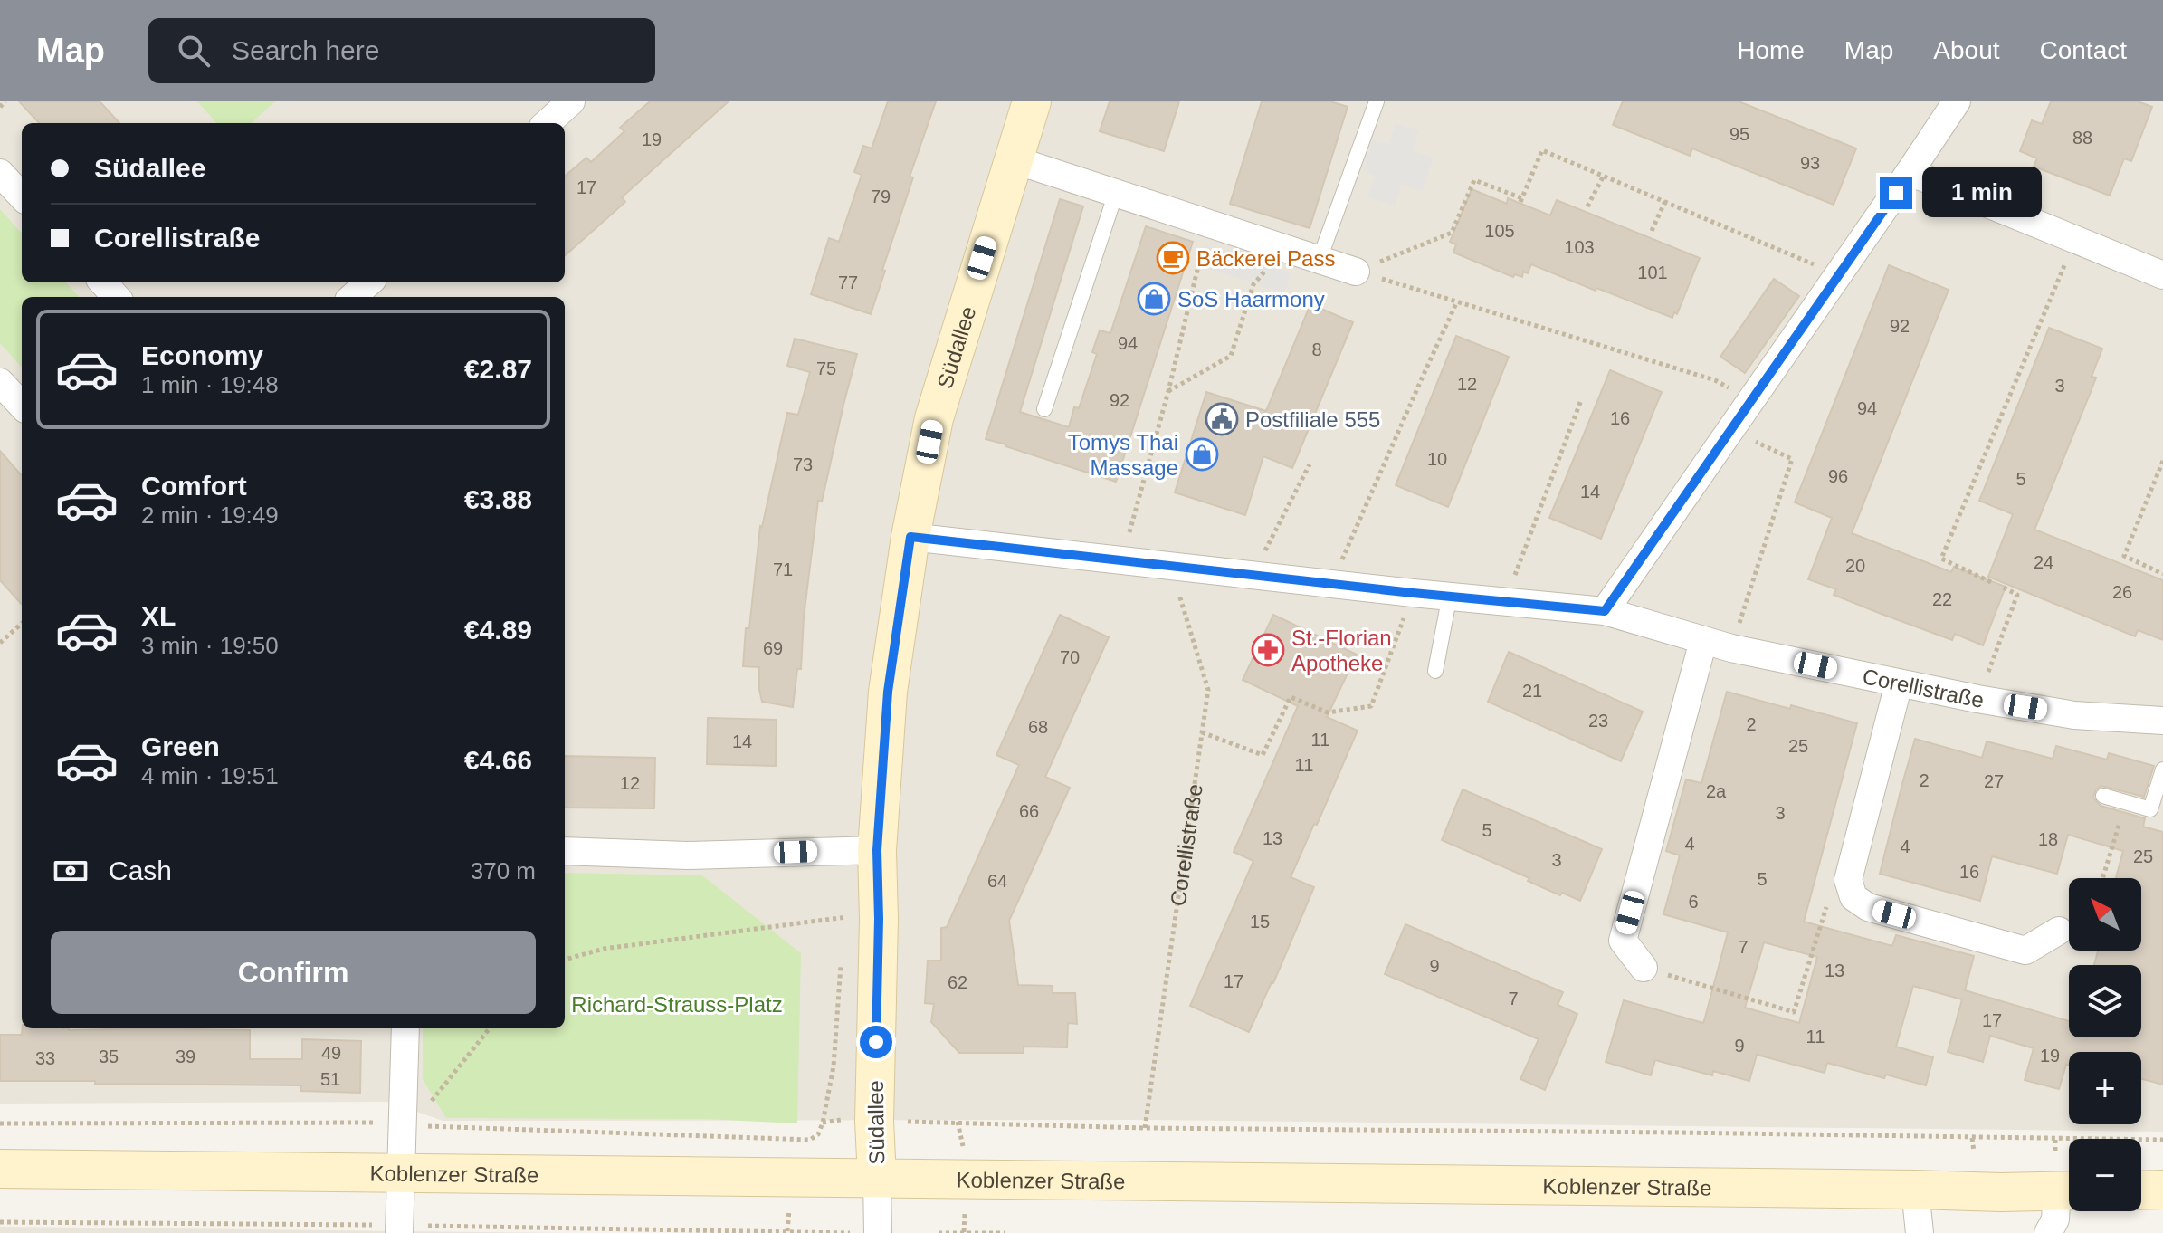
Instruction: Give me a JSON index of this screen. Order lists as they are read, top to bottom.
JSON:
{
  "streets": {
    "main road": ["Südallee", "Koblenzer Straße"],
    "street": ["Corellistraße"]
  },
  "crossings": [
    ["Südallee", "Corellistraße"],
    ["Südallee", "Koblenzer Straße"]
  ],
  "parks": ["Richard-Strauss-Platz"],
  "places": {
    "cafe": ["Bäckerei Pass"],
    "shop": ["SoS Haarmony", "Tomys Thai Massage"],
    "public building": ["Postfiliale 555"],
    "pharmacy": ["St.-Florian Apotheke"]
  },
  "house_numbers": [
    "95",
    "88",
    "19",
    "93",
    "17",
    "79",
    "105",
    "103",
    "101",
    "77",
    "92",
    "94",
    "8",
    "75",
    "12",
    "3",
    "92",
    "94",
    "16",
    "10",
    "73",
    "96",
    "5",
    "14",
    "24",
    "20",
    "71",
    "26",
    "22",
    "69",
    "70",
    "21",
    "23",
    "2",
    "68",
    "11",
    "14",
    "25",
    "11",
    "2",
    "27",
    "12",
    "2a",
    "66",
    "3",
    "5",
    "13",
    "18",
    "4",
    "4",
    "25",
    "3",
    "16",
    "5",
    "64",
    "6",
    "15",
    "7",
    "9",
    "13",
    "17",
    "62",
    "7",
    "17",
    "11",
    "9",
    "49",
    "19",
    "35",
    "39",
    "33",
    "51"
  ],
  "north": "top left",
  "page": {
    "header": "Map",
    "search": "Search here",
    "nav": [
      "Home",
      "Map",
      "About",
      "Contact"
    ],
    "banner": ["Südallee", "Corellistraße"],
    "bubble": "1 min",
    "list": [
      {
        "name": "Economy",
        "note": "1 min · 19:48",
        "value": "€2.87"
      },
      {
        "name": "Comfort",
        "note": "2 min · 19:49",
        "value": "€3.88"
      },
      {
        "name": "XL",
        "note": "3 min · 19:50",
        "value": "€4.89"
      },
      {
        "name": "Green",
        "note": "4 min · 19:51",
        "value": "€4.66"
      }
    ],
    "pay": ["Cash", "370 m"],
    "map_buttons": ["+", "−"],
    "buttons": "Confirm"
  }
}
